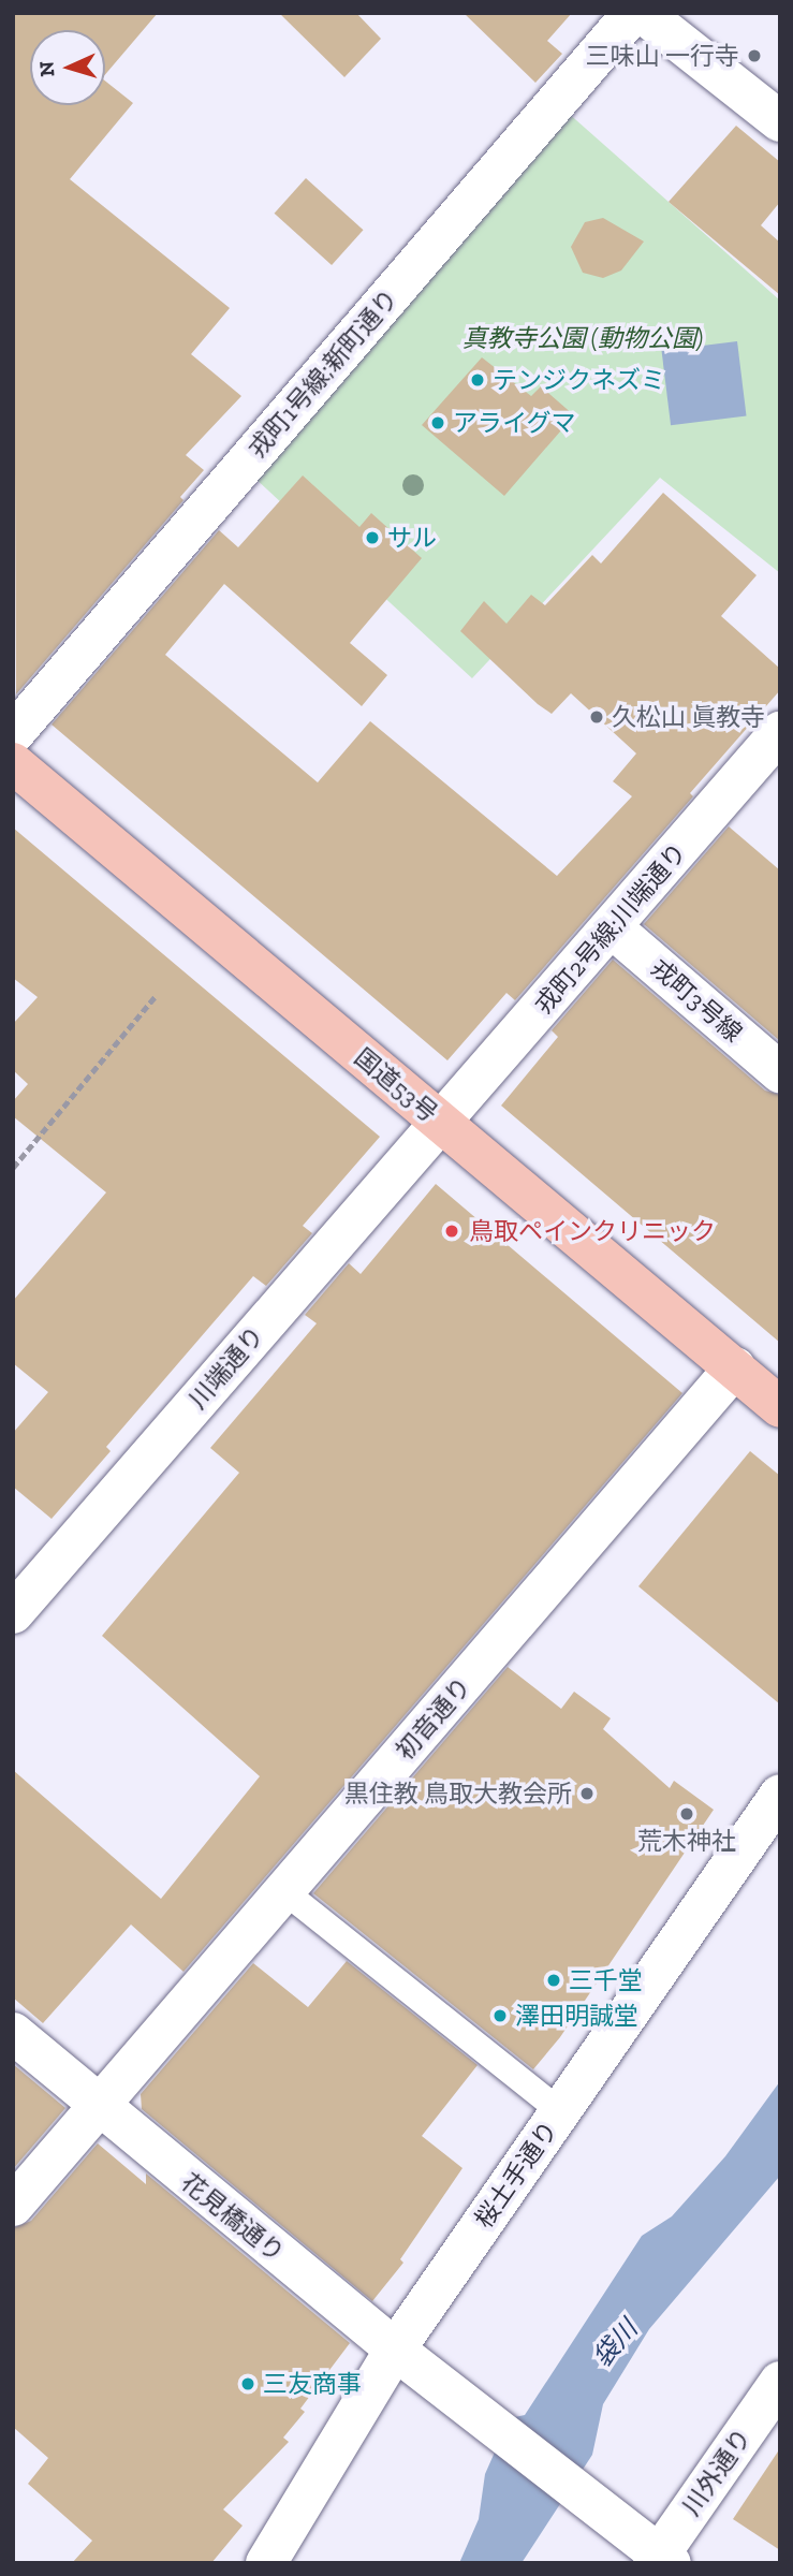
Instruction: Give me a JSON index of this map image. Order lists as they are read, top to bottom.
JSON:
{
  "streets": {
    "highway": ["国道53号"],
    "street": [
      "戎町1号線;新町通り",
      "戎町2号線;川端通り",
      "戎町3号線",
      "川端通り",
      "初音通り",
      "桜土手通り",
      "花見橋通り",
      "川外通り"
    ]
  },
  "crossings": [
    ["戎町2号線;川端通り", "戎町3号線"],
    ["戎町2号線;川端通り", "国道53号"],
    ["戎町2号線;川端通り", "川端通り"],
    ["国道53号", "川端通り"],
    ["国道53号", "初音通り"],
    ["初音通り", "花見橋通り"],
    ["桜土手通り", "花見橋通り"],
    ["花見橋通り", "川外通り"]
  ],
  "water": ["袋川"],
  "parks": ["真教寺公園 (動物公園)"],
  "places": [
    "三味山 一行寺",
    "テンジクネズミ",
    "アライグマ",
    "サル",
    "久松山 眞教寺",
    "鳥取ペインクリニック",
    "黒住教 鳥取大教会所",
    "荒木神社",
    "三千堂",
    "澤田明誠堂",
    "三友商事"
  ],
  "north": "left"
}
